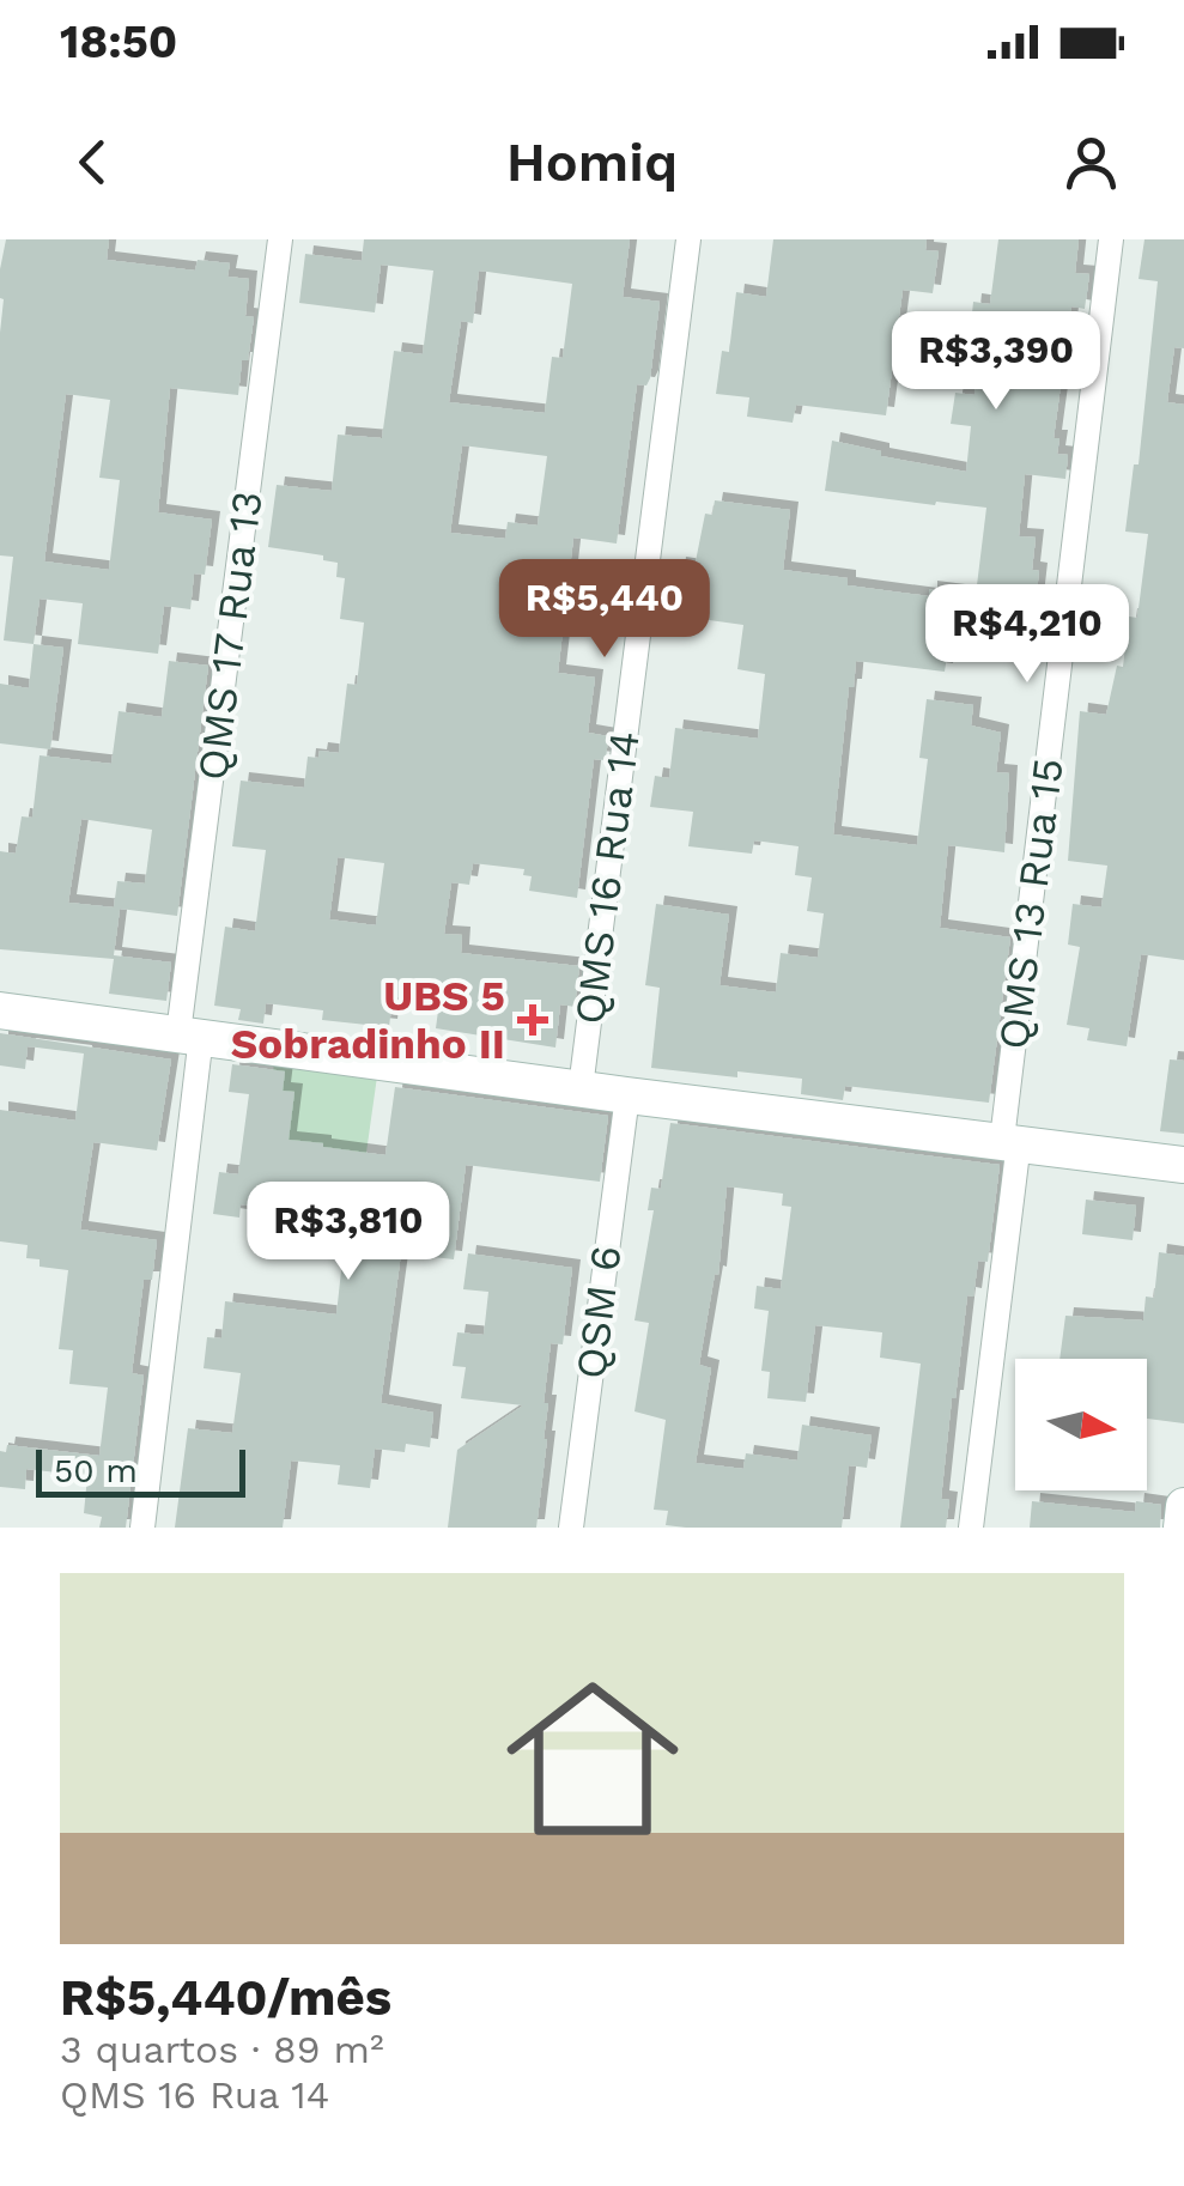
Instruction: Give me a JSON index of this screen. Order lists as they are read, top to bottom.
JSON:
{
  "streets": {
    "street": [
      "QMS 17 Rua 13",
      "QMS 16 Rua 14",
      "QMS 13 Rua 15",
      "QSM 6"
    ]
  },
  "places": {
    "health": ["UBS 5 Sobradinho II"]
  },
  "scale_bar": "50 m",
  "north": "right",
  "page": {
    "status": "18:50",
    "header": "Homiq",
    "price": [
      "R$3,390",
      "R$5,440",
      "R$4,210",
      "R$3,810"
    ],
    "scale": "50 m",
    "list": [
      {
        "name": "R$5,440/mês",
        "note": "3 quartos · 89 m² · QMS 16 Rua 14"
      }
    ]
  }
}
